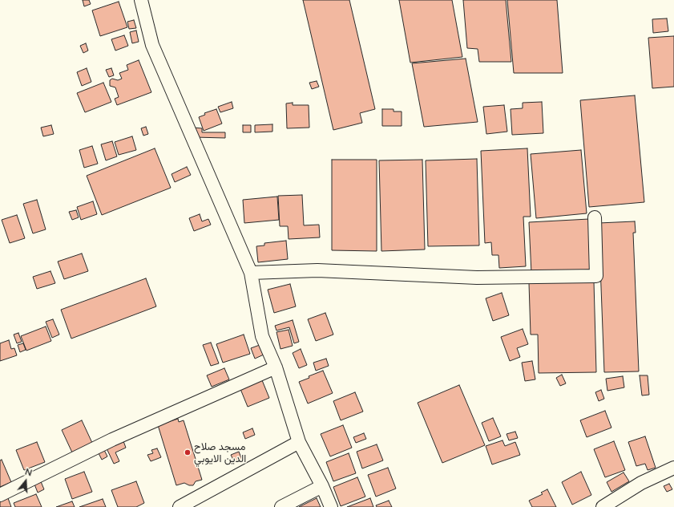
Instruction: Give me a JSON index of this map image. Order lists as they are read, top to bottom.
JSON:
{
  "places": ["مسجد صلاح الدين الايوبي"],
  "north": "top"
}
